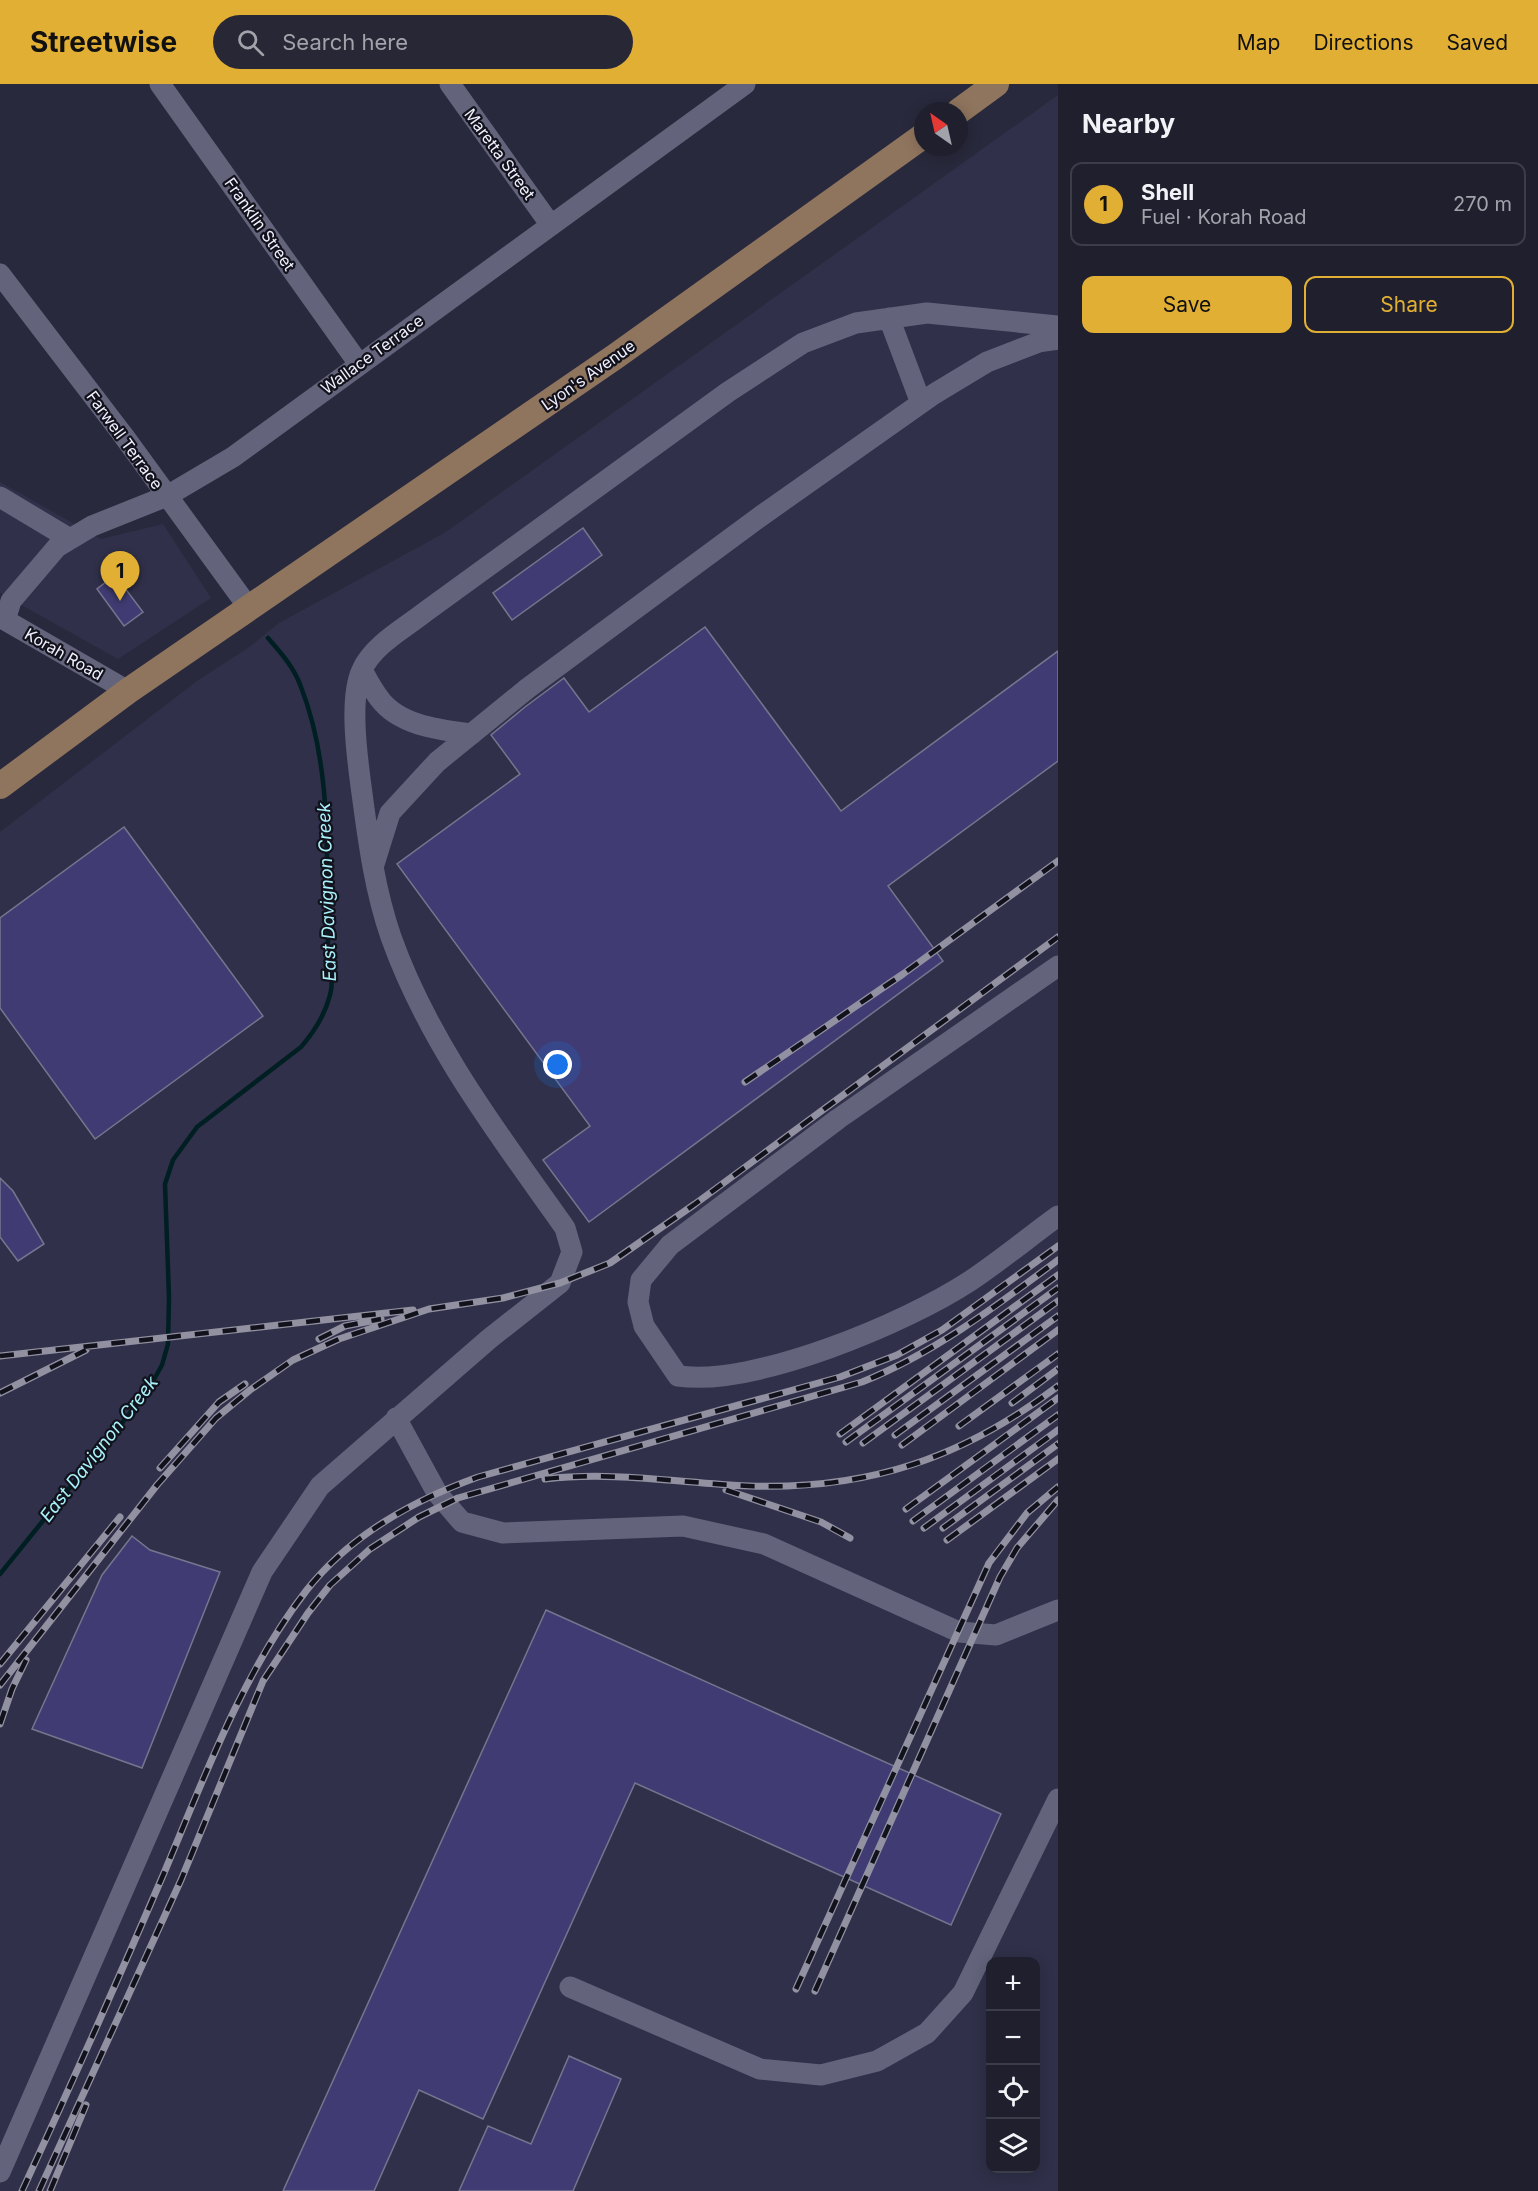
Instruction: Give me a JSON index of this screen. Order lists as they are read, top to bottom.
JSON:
{
  "streets": {
    "main road": ["Lyon's Avenue"],
    "street": [
      "Maretta Street",
      "Franklin Street",
      "Wallace Terrace",
      "Farwell Terrace",
      "Korah Road"
    ]
  },
  "crossings": [
    ["Maretta Street", "Wallace Terrace"],
    ["Franklin Street", "Wallace Terrace"],
    ["Wallace Terrace", "Farwell Terrace"],
    ["Wallace Terrace", "Korah Road"],
    ["Lyon's Avenue", "Farwell Terrace"]
  ],
  "water": ["East Davignon Creek"],
  "north": "top left",
  "page": {
    "header": "Streetwise",
    "search": "Search here",
    "nav": ["Map", "Directions", "Saved"],
    "heading": "Nearby",
    "list": [
      {
        "mark": "1",
        "name": "Shell",
        "note": "Fuel · Korah Road",
        "value": "270 m"
      }
    ],
    "buttons": ["Save", "Share"],
    "pins": "1",
    "map_buttons": ["+", "−"]
  }
}
